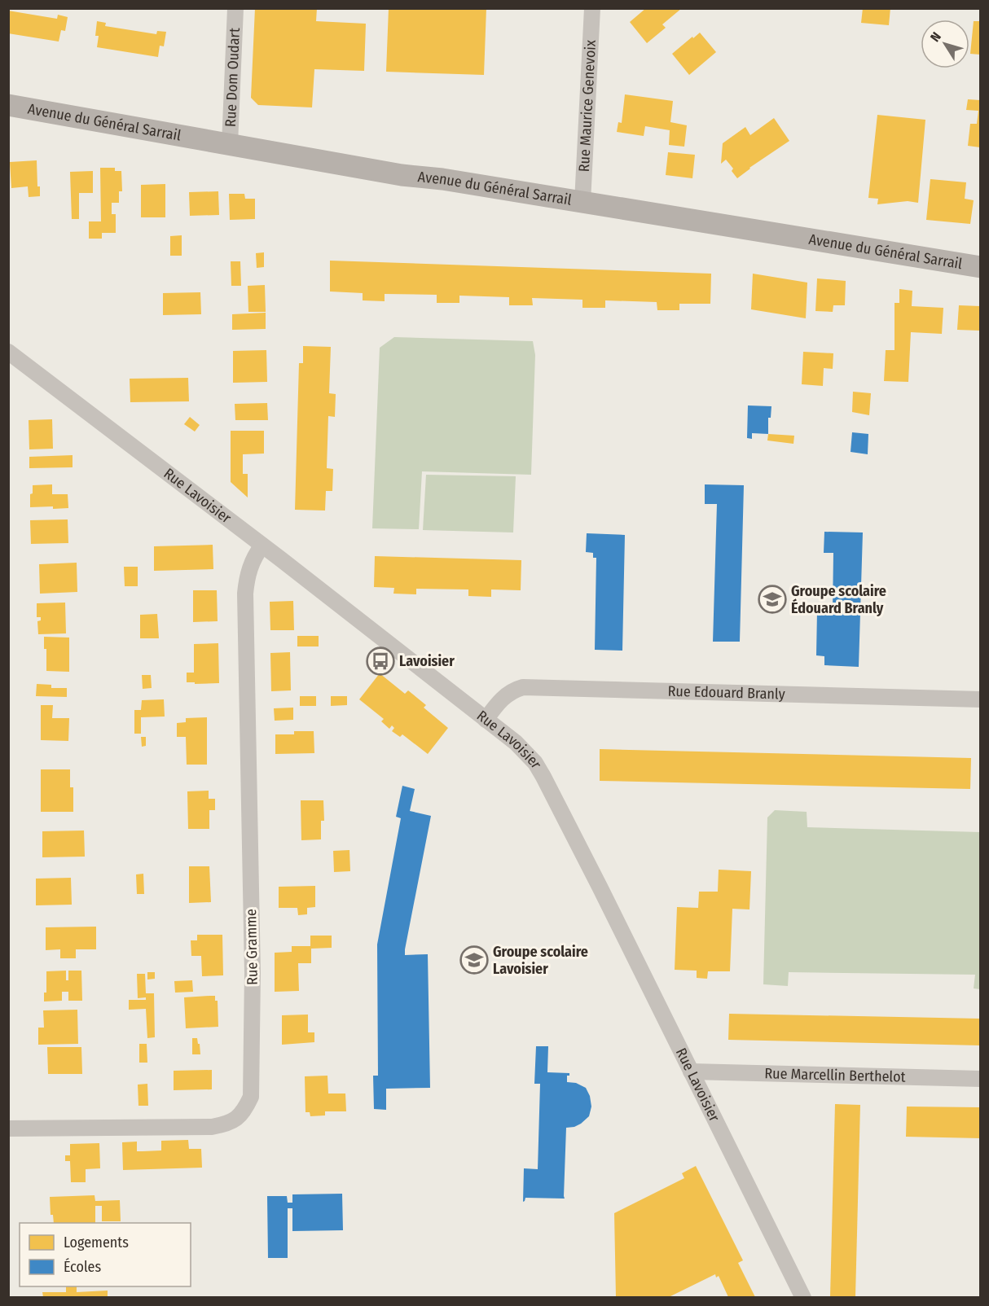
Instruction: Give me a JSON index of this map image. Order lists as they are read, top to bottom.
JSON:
{
  "streets": {
    "main road": ["Avenue du Général Sarrail"],
    "street": [
      "Rue Dom Oudart",
      "Rue Maurice Genevoix",
      "Rue Lavoisier",
      "Rue Edouard Branly",
      "Rue Gramme",
      "Rue Marcellin Berthelot"
    ]
  },
  "crossings": [
    ["Rue Dom Oudart", "Avenue du Général Sarrail"],
    ["Rue Maurice Genevoix", "Avenue du Général Sarrail"],
    ["Rue Lavoisier", "Rue Edouard Branly"],
    ["Rue Lavoisier", "Rue Gramme"],
    ["Rue Lavoisier", "Rue Marcellin Berthelot"]
  ],
  "places": {
    "school or university": ["Groupe scolaire Édouard Branly", "Groupe scolaire Lavoisier"],
    "bus stop": ["Lavoisier"]
  },
  "legend": ["Logements", "Écoles"],
  "north": "top left"
}
